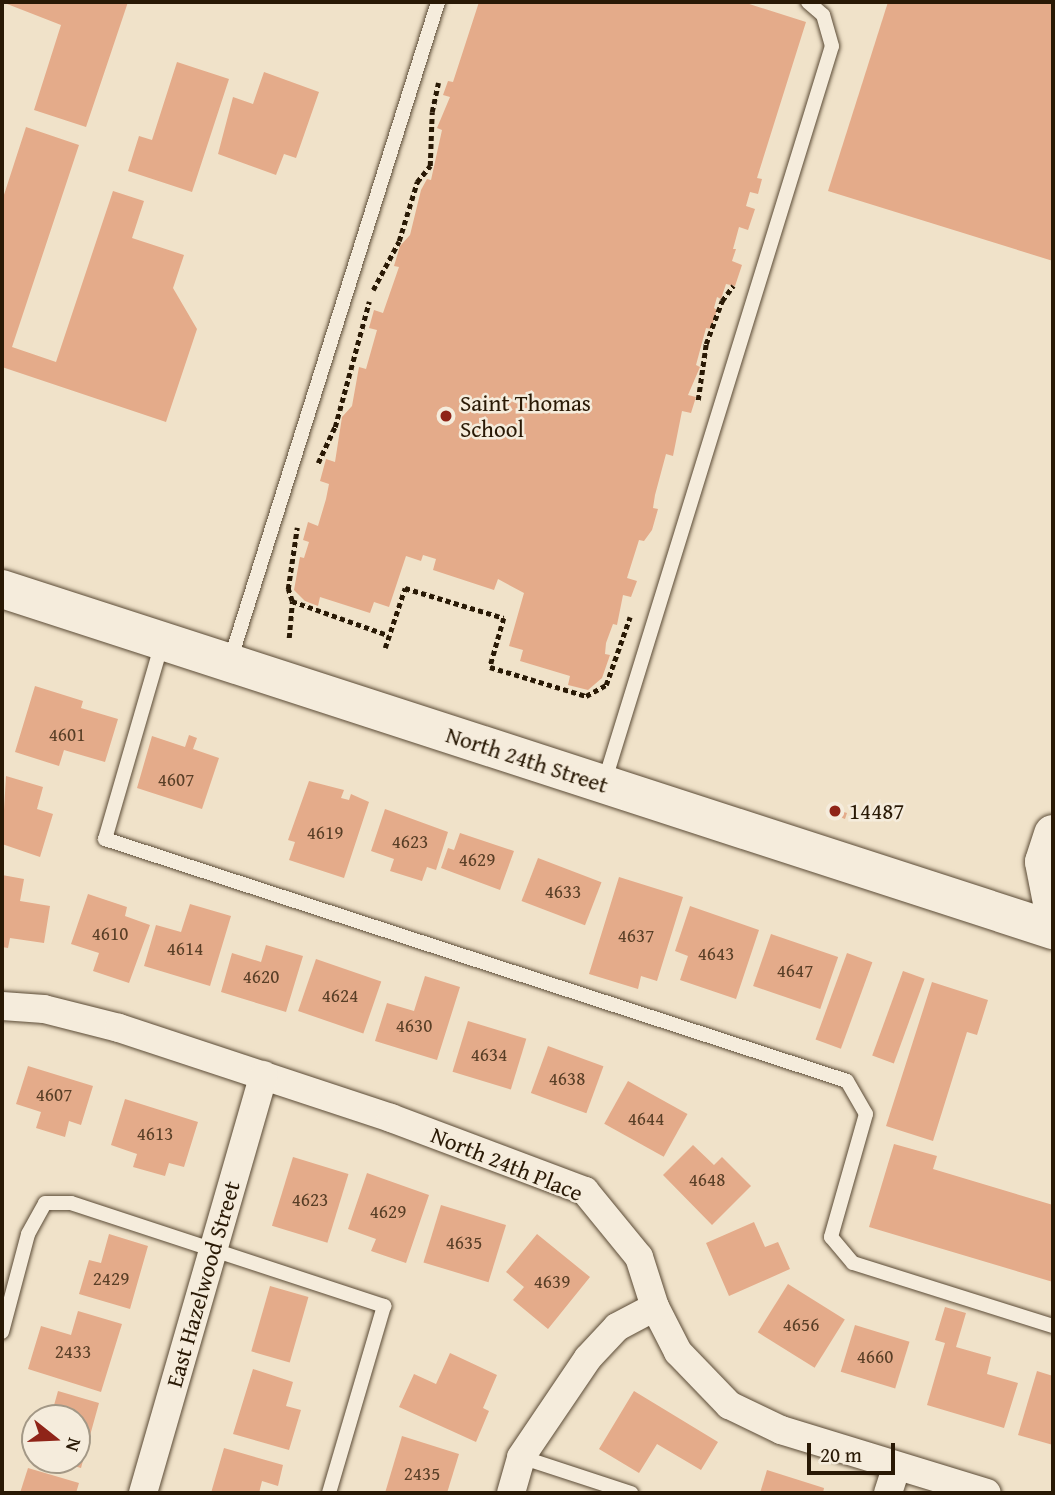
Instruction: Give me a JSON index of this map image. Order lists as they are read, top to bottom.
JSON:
{
  "streets": {
    "main road": ["North 24th Street"],
    "street": ["North 24th Place", "East Hazelwood Street"]
  },
  "crossings": [
    ["North 24th Place", "East Hazelwood Street"]
  ],
  "places": ["Saint Thomas School", "14487"],
  "house_numbers": [
    "4601",
    "4607",
    "4619",
    "4623",
    "4629",
    "4633",
    "4610",
    "4637",
    "4614",
    "4643",
    "4647",
    "4620",
    "4624",
    "4630",
    "4634",
    "4638",
    "4607",
    "4644",
    "4613",
    "4648",
    "4623",
    "4629",
    "4635",
    "2429",
    "4639",
    "4656",
    "2433",
    "4660",
    "2435"
  ],
  "scale_bar": "20 m",
  "north": "right"
}
